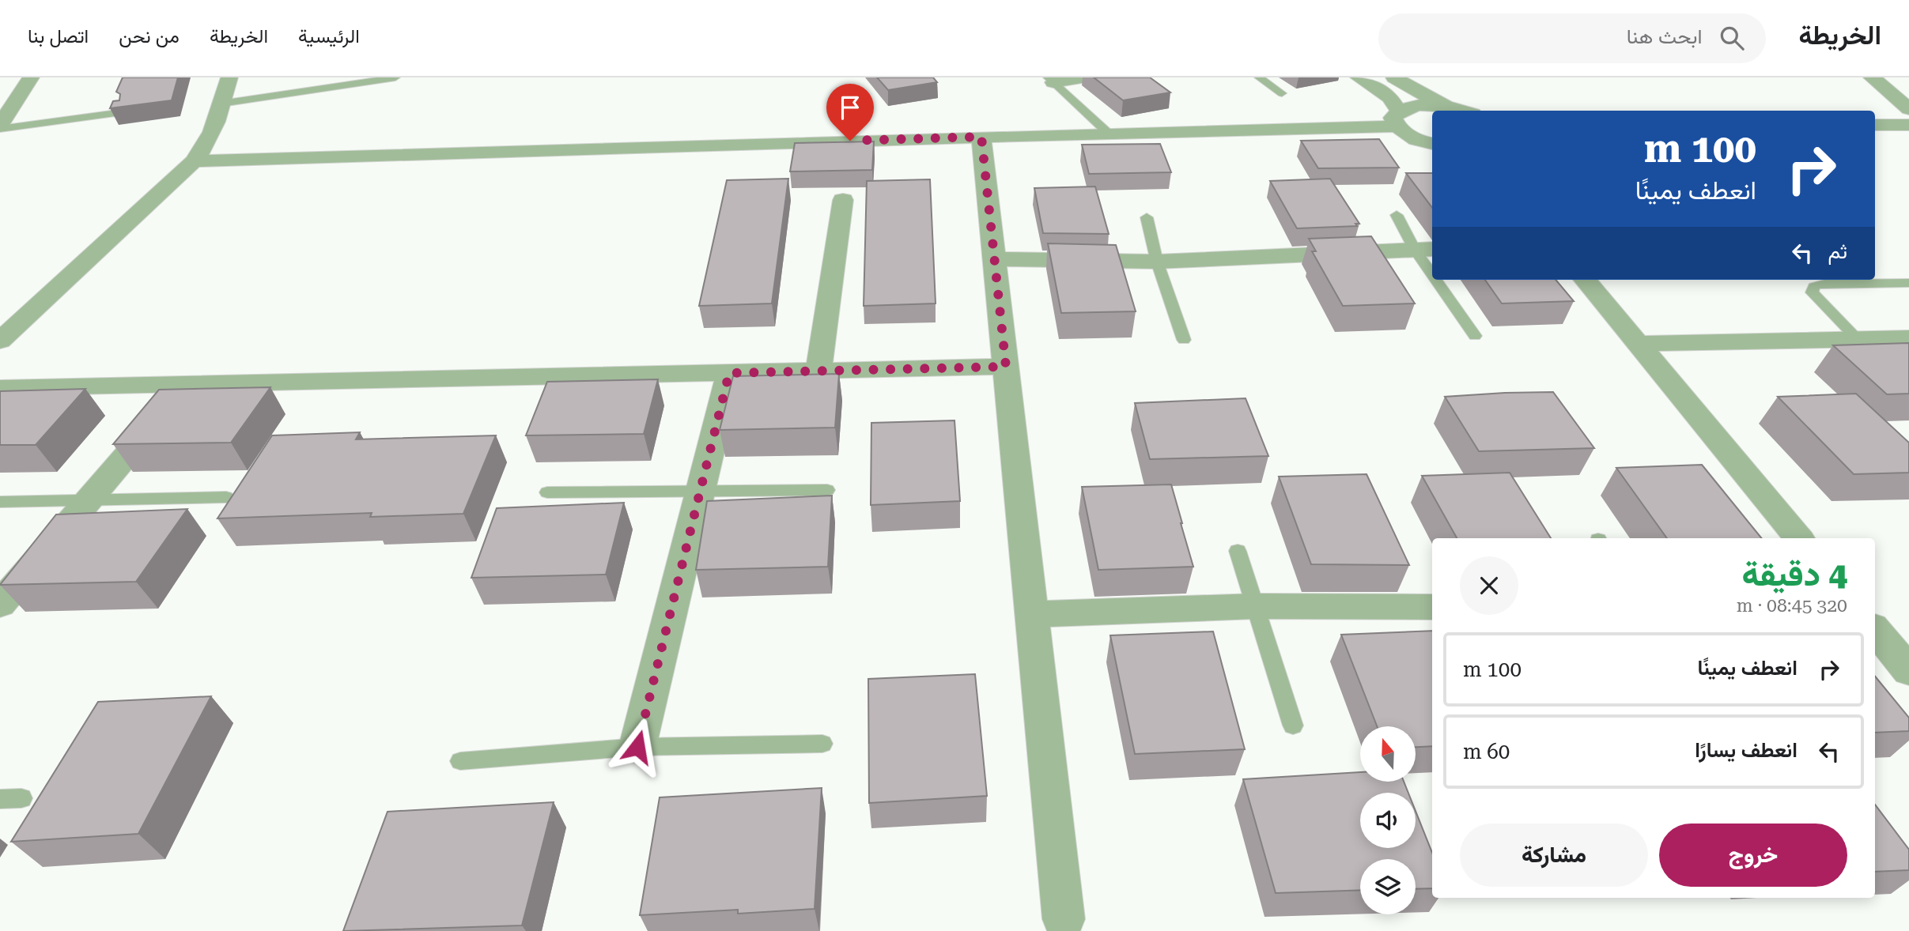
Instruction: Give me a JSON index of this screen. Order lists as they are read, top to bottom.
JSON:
{
  "north": "top",
  "page": {
    "header": "الخريطة",
    "search": "ابحث هنا",
    "nav": [
      "الرئيسية",
      "الخريطة",
      "من نحن",
      "اتصل بنا"
    ],
    "turn": ["100 m", "انعطف يمينًا"],
    "then": "ثم",
    "heading": ["4 دقيقة", "320 m · 08:45"],
    "list": [
      {
        "name": "انعطف يمينًا",
        "value": "100 m"
      },
      {
        "name": "انعطف يسارًا",
        "value": "60 m"
      }
    ],
    "buttons": ["خروج", "مشاركة"]
  }
}
